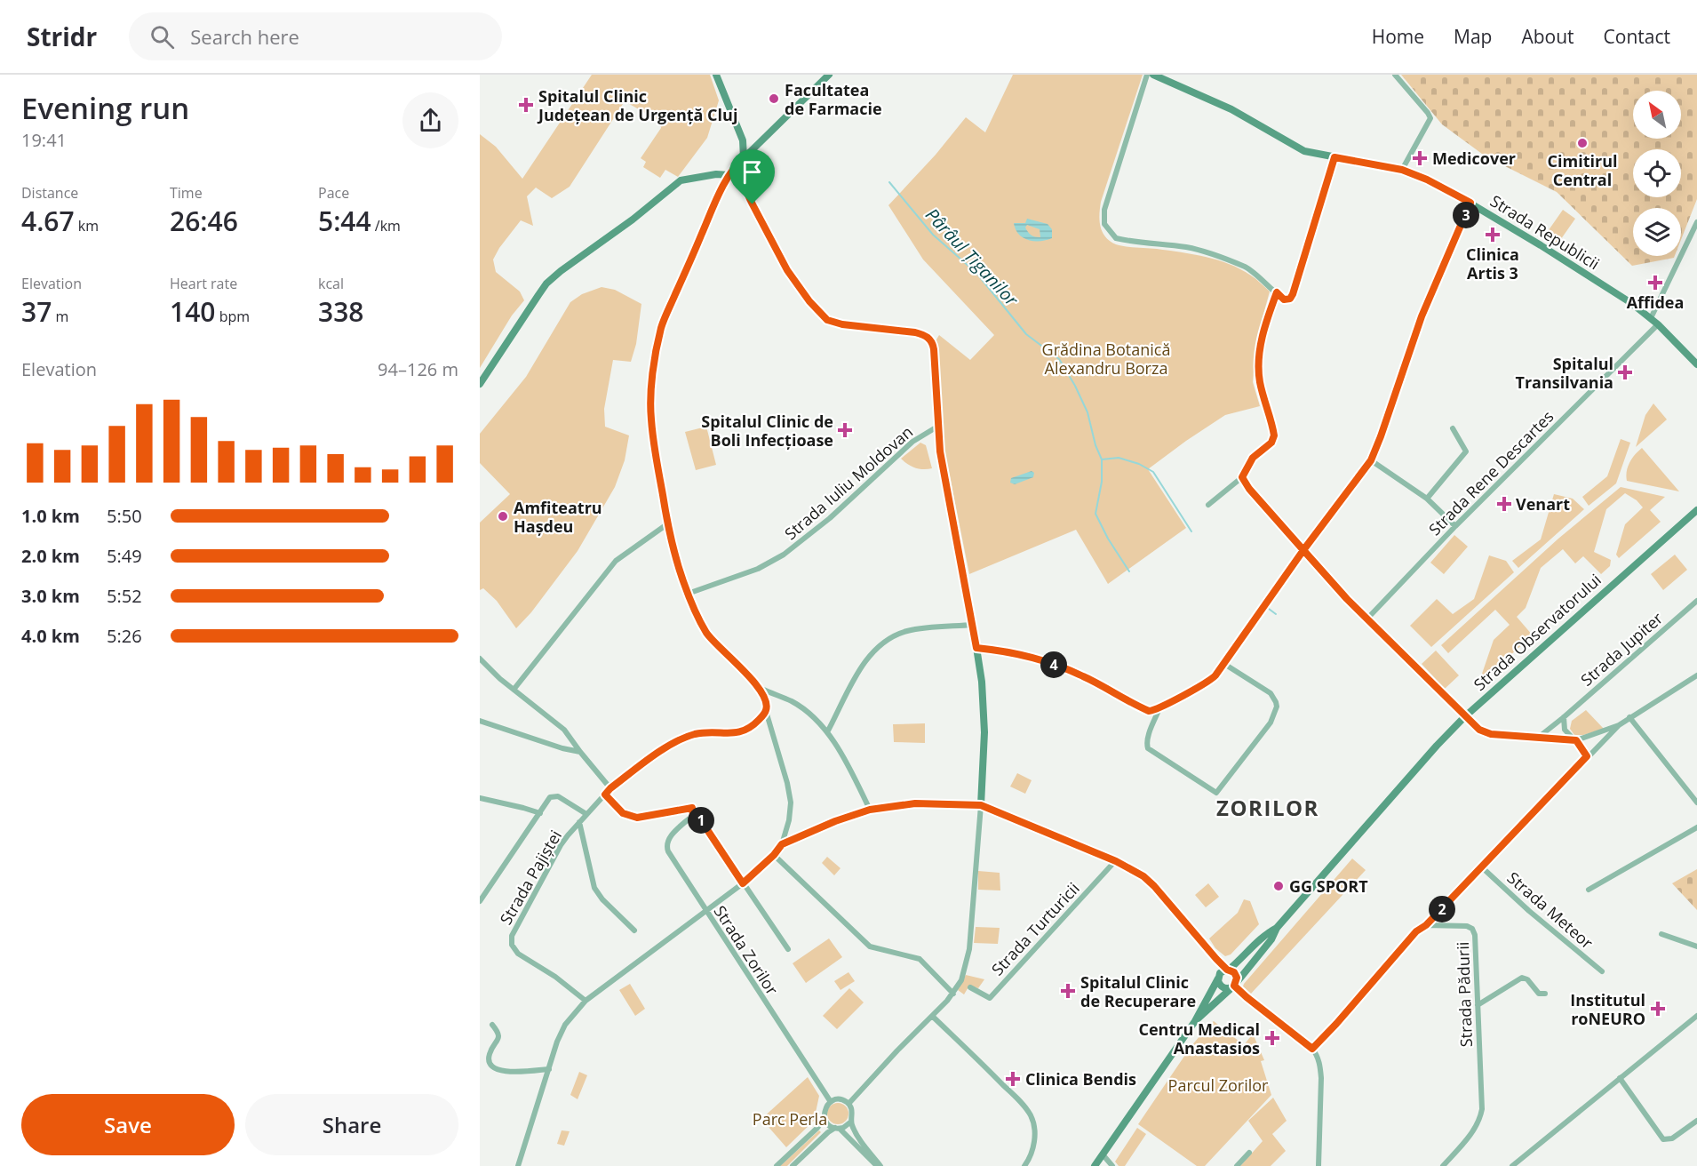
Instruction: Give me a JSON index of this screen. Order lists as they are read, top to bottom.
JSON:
{
  "streets": {
    "street": [
      "Strada Republicii",
      "Strada Rene Descartes",
      "Strada Iuliu Moldovan",
      "Strada Observatorului",
      "Strada Jupiter",
      "Strada Pajiștei",
      "Strada Meteor",
      "Strada Turturicii",
      "Strada Zorilor",
      "Strada Pădurii"
    ]
  },
  "crossings": [
    ["Strada Republicii", "Strada Rene Descartes"]
  ],
  "districts": ["ZORILOR"],
  "water": ["Pârâul Țiganilor"],
  "parks": ["Grădina Botanică Alexandru Borza", "Parcul Zorilor", "Parc Perla"],
  "places": {
    "other": [
      "Facultatea de Farmacie",
      "Cimitirul Central",
      "Amfiteatru Hașdeu",
      "GG SPORT"
    ],
    "health": [
      "Spitalul Clinic Județean de Urgență Cluj",
      "Medicover",
      "Clinica Artis 3",
      "Affidea",
      "Spitalul Transilvania",
      "Spitalul Clinic de Boli Infecțioase",
      "Venart",
      "Spitalul Clinic de Recuperare",
      "Institutul roNEURO",
      "Centru Medical Anastasios",
      "Clinica Bendis"
    ]
  },
  "north": "top left",
  "page": {
    "header": "Stridr",
    "search": "Search here",
    "nav": [
      "Home",
      "Map",
      "About",
      "Contact"
    ],
    "heading": ["Evening run", "19:41"],
    "stats": [
      ["Distance", "4.67 km"],
      ["Time", "26:46"],
      ["Pace", "5:44 /km"],
      ["Elevation", "37 m"],
      ["Heart rate", "140 bpm"],
      ["kcal", "338"]
    ],
    "pins": [
      "3",
      "4",
      "1",
      "2"
    ],
    "chart": ["Elevation", "94–126 m"],
    "list": [
      {
        "name": "1.0 km",
        "note": "5:50"
      },
      {
        "name": "2.0 km",
        "note": "5:49"
      },
      {
        "name": "3.0 km",
        "note": "5:52"
      },
      {
        "name": "4.0 km",
        "note": "5:26"
      }
    ],
    "buttons": ["Save", "Share"]
  }
}
